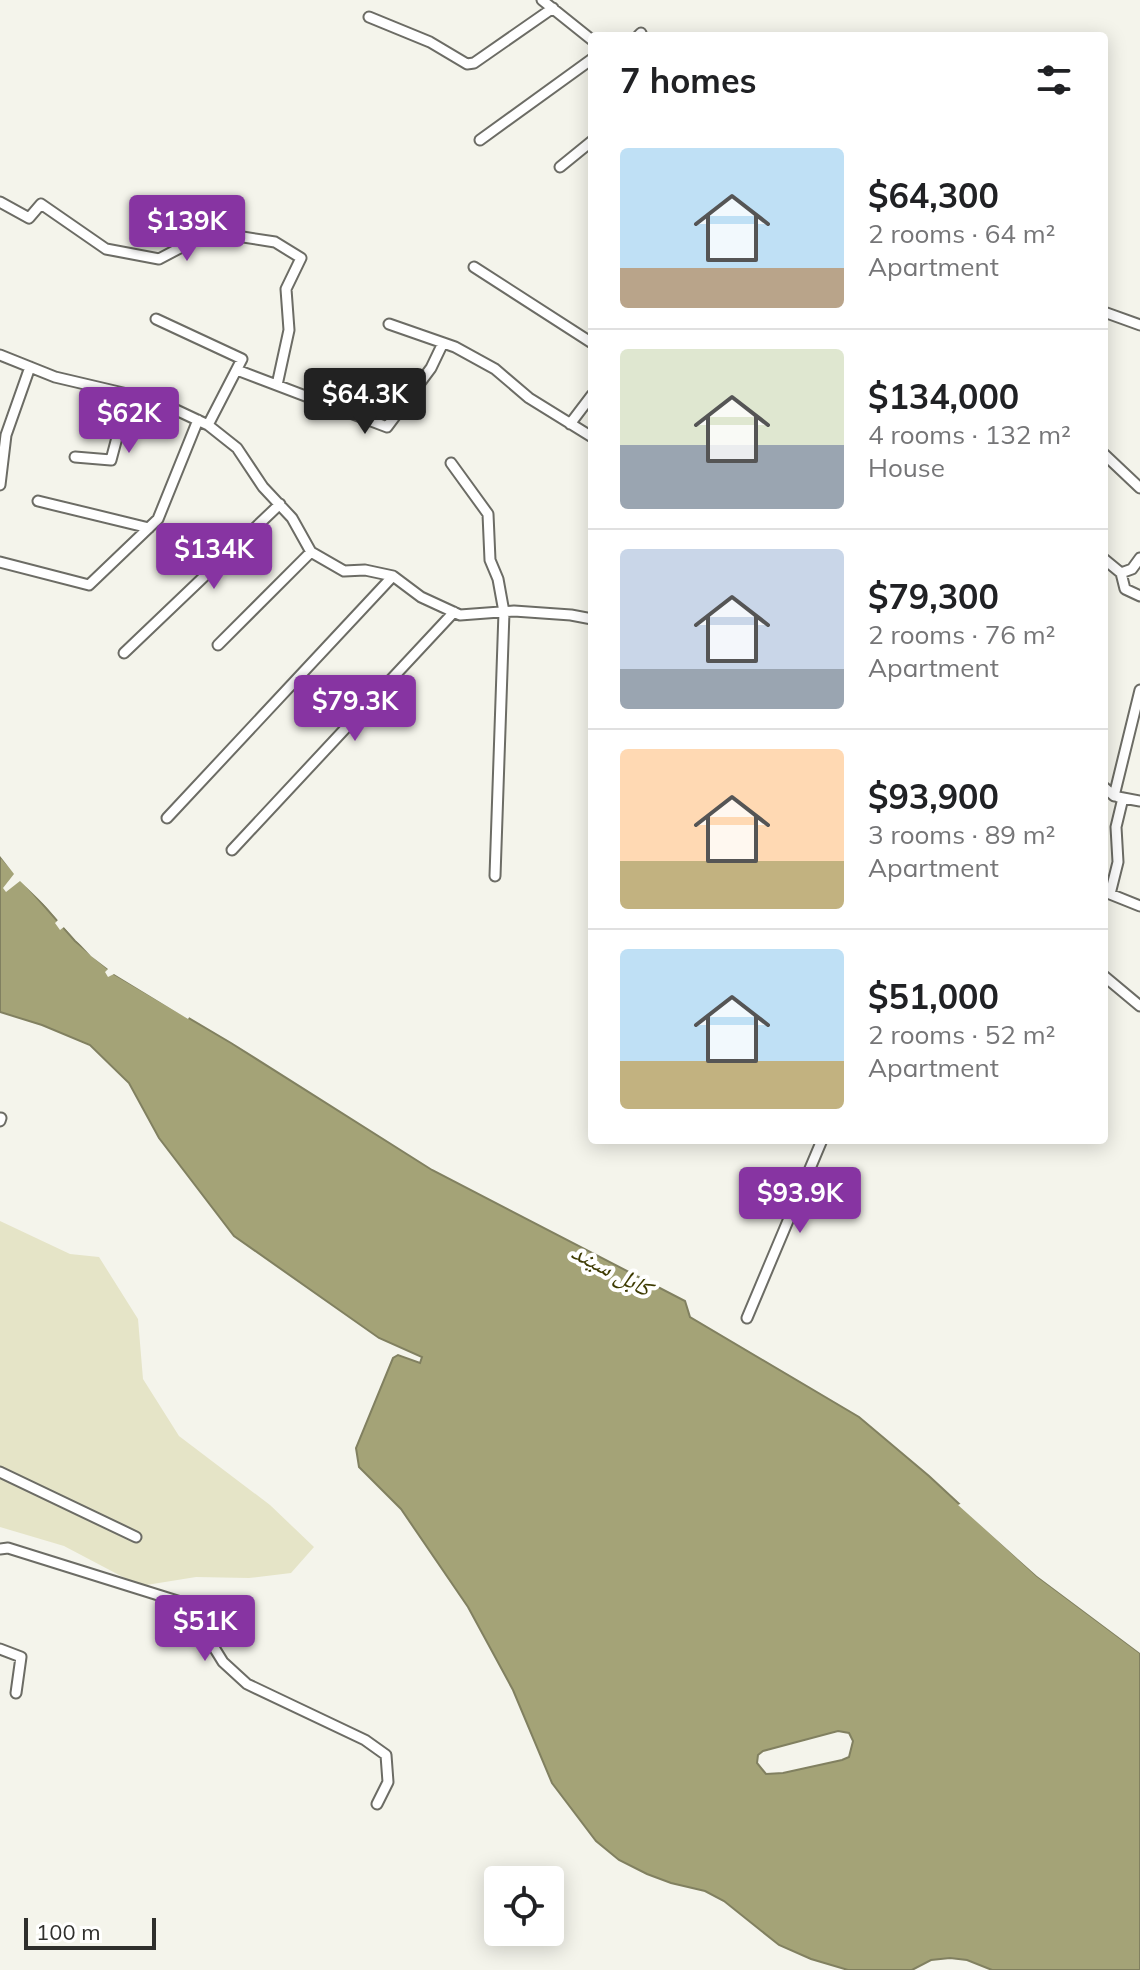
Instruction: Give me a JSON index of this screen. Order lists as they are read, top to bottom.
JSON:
{
  "water": ["کابل سيند"],
  "scale_bar": "100 m",
  "page": {
    "heading": "7 homes",
    "list": [
      {
        "name": "$64,300",
        "note": "2 rooms · 64 m² · Apartment"
      },
      {
        "name": "$134,000",
        "note": "4 rooms · 132 m² · House"
      },
      {
        "name": "$79,300",
        "note": "2 rooms · 76 m² · Apartment"
      },
      {
        "name": "$93,900",
        "note": "3 rooms · 89 m² · Apartment"
      },
      {
        "name": "$51,000",
        "note": "2 rooms · 52 m² · Apartment"
      }
    ],
    "price": [
      "$139K",
      "$64.3K",
      "$62K",
      "$134K",
      "$79.3K",
      "$93.9K",
      "$51K"
    ],
    "scale": "100 m"
  }
}
